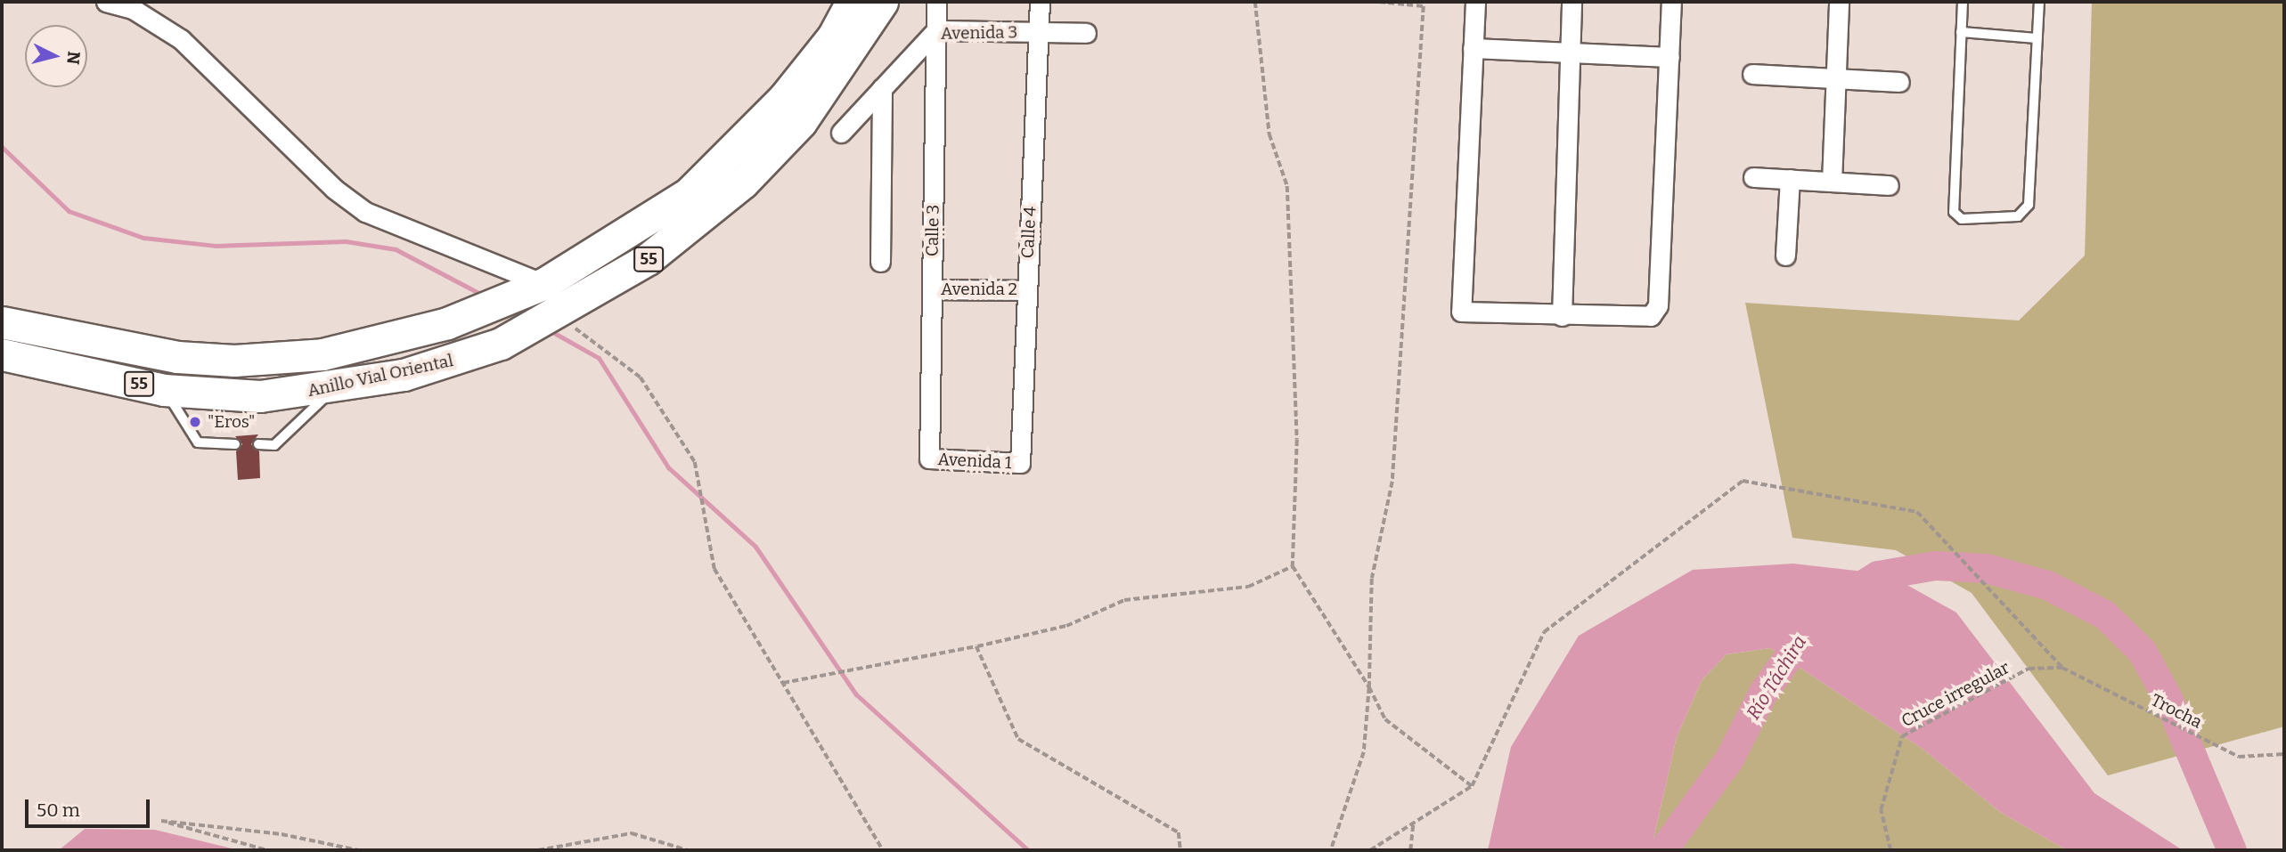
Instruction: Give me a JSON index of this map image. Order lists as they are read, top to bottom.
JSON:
{
  "streets": {
    "highway": ["55", "Anillo Vial Oriental"],
    "street": [
      "Avenida 3",
      "Calle 3",
      "Calle 4",
      "Avenida 2",
      "Avenida 1"
    ],
    "path": ["Cruce irregular", "Trocha"]
  },
  "crossings": [
    ["Avenida 3", "Calle 3"],
    ["Avenida 3", "Calle 4"],
    ["Calle 3", "Avenida 2"],
    ["Calle 3", "Avenida 1"],
    ["Calle 4", "Avenida 2"],
    ["Calle 4", "Avenida 1"],
    ["Cruce irregular", "Trocha"]
  ],
  "water": ["Río Táchira"],
  "places": ["\"Eros\""],
  "scale_bar": "50 m",
  "north": "right"
}
